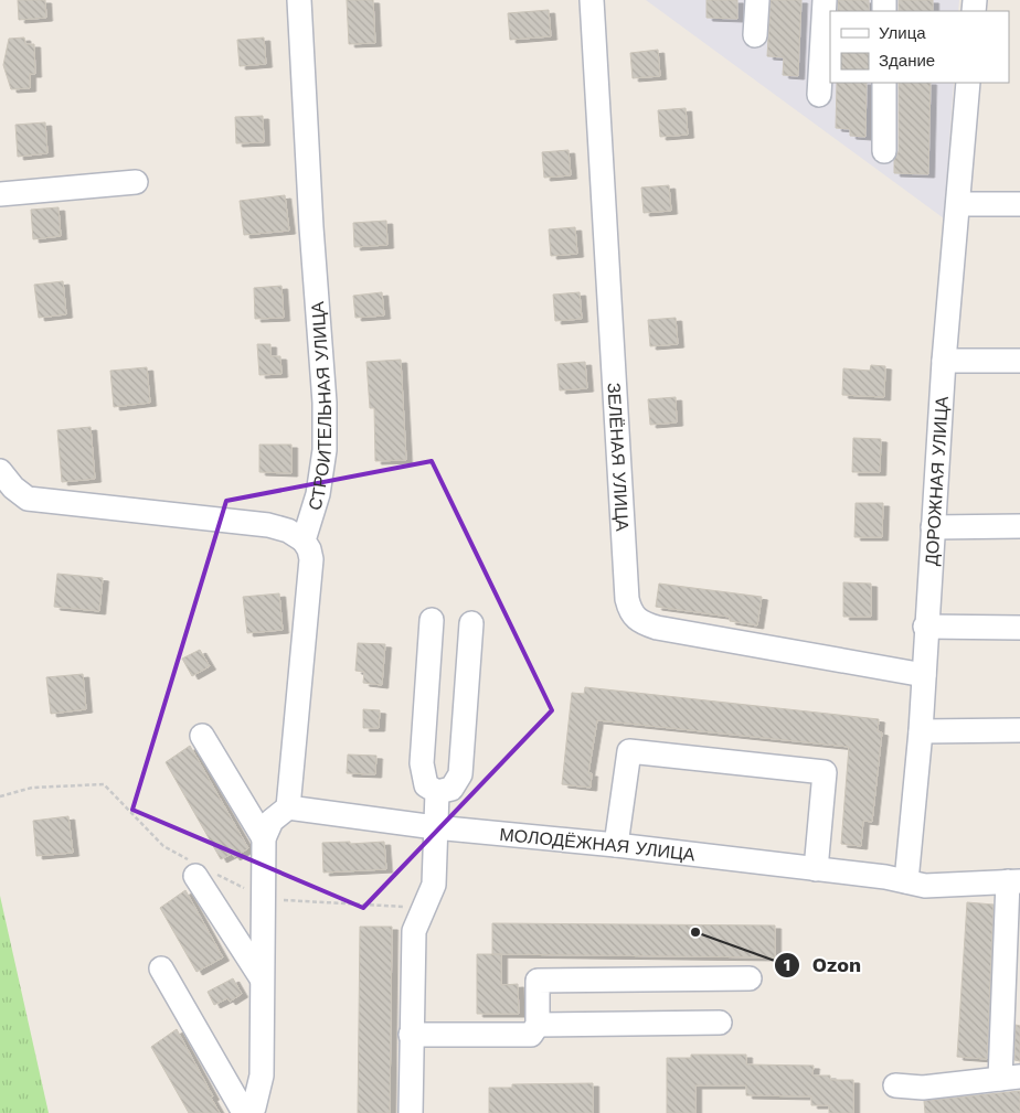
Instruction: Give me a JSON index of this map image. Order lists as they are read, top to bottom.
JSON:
{
  "streets": {
    "street": [
      "СТРОИТЕЛЬНАЯ УЛИЦА",
      "ЗЕЛЁНАЯ УЛИЦА",
      "ДОРОЖНАЯ УЛИЦА",
      "МОЛОДЁЖНАЯ УЛИЦА"
    ]
  },
  "crossings": [
    ["ЗЕЛЁНАЯ УЛИЦА", "ДОРОЖНАЯ УЛИЦА"],
    ["ДОРОЖНАЯ УЛИЦА", "МОЛОДЁЖНАЯ УЛИЦА"]
  ],
  "places": ["Ozon"],
  "legend": ["Улица", "Здание"]
}
